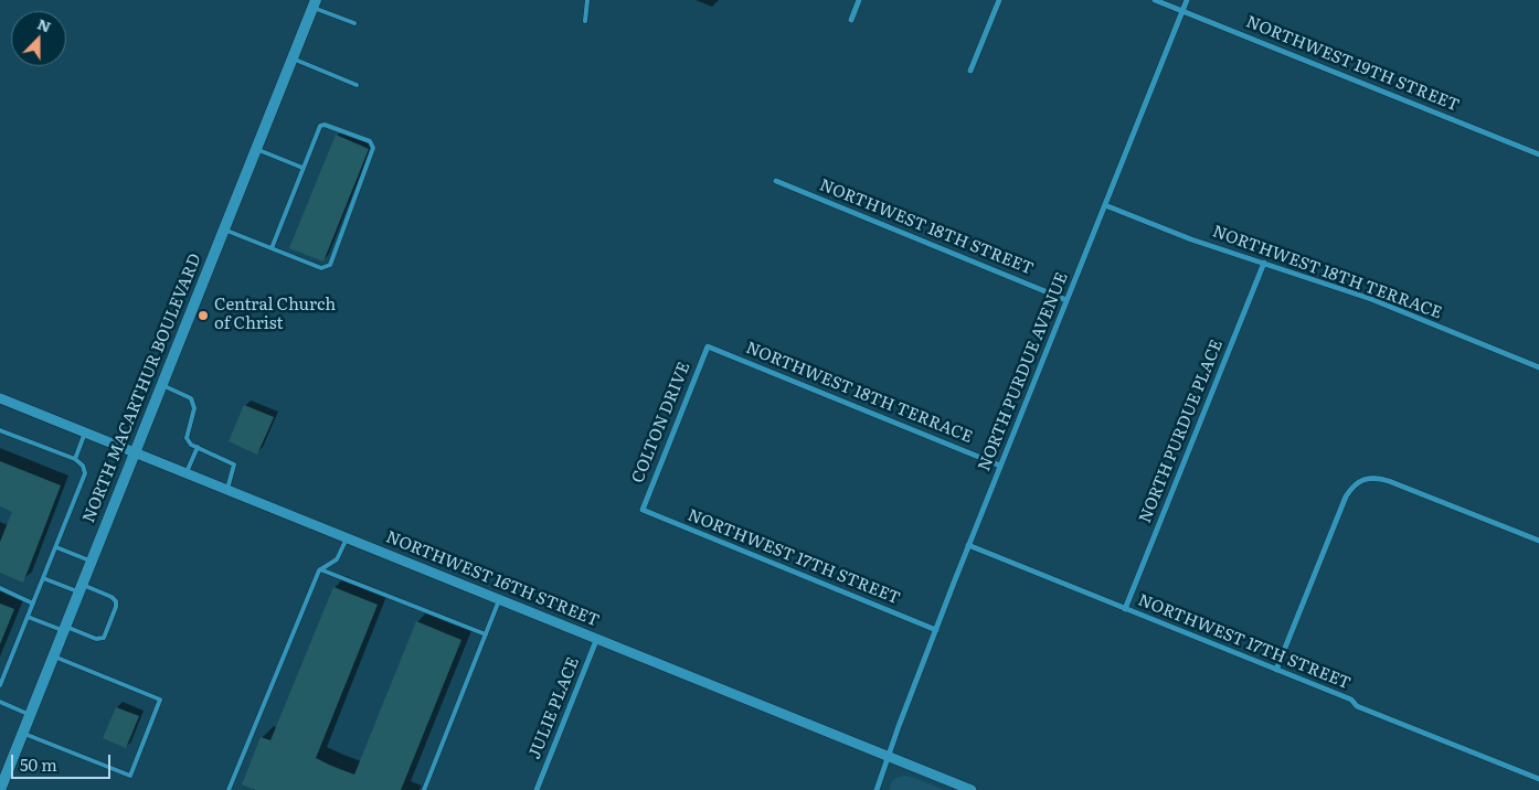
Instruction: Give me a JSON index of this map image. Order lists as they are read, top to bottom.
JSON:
{
  "streets": {
    "main road": ["NORTH MACARTHUR BOULEVARD"],
    "street": [
      "NORTHWEST 19TH STREET",
      "NORTHWEST 18TH STREET",
      "NORTHWEST 18TH TERRACE",
      "NORTH PURDUE AVENUE",
      "COLTON DRIVE",
      "NORTH PURDUE PLACE",
      "NORTHWEST 17TH STREET",
      "NORTHWEST 16TH STREET",
      "JULIE PLACE"
    ]
  },
  "crossings": [
    ["NORTHWEST 19TH STREET", "NORTH PURDUE AVENUE"],
    ["NORTHWEST 18TH STREET", "NORTH PURDUE AVENUE"],
    ["NORTHWEST 18TH TERRACE", "NORTH PURDUE AVENUE"],
    ["NORTHWEST 18TH TERRACE", "COLTON DRIVE"],
    ["NORTHWEST 18TH TERRACE", "NORTH PURDUE PLACE"],
    ["NORTH PURDUE AVENUE", "NORTHWEST 17TH STREET"],
    ["NORTH PURDUE AVENUE", "NORTHWEST 16TH STREET"],
    ["NORTH MACARTHUR BOULEVARD", "NORTHWEST 16TH STREET"],
    ["COLTON DRIVE", "NORTHWEST 17TH STREET"],
    ["NORTH PURDUE PLACE", "NORTHWEST 17TH STREET"],
    ["NORTHWEST 16TH STREET", "JULIE PLACE"]
  ],
  "places": ["Central Church of Christ"],
  "scale_bar": "50 m",
  "north": "top"
}
